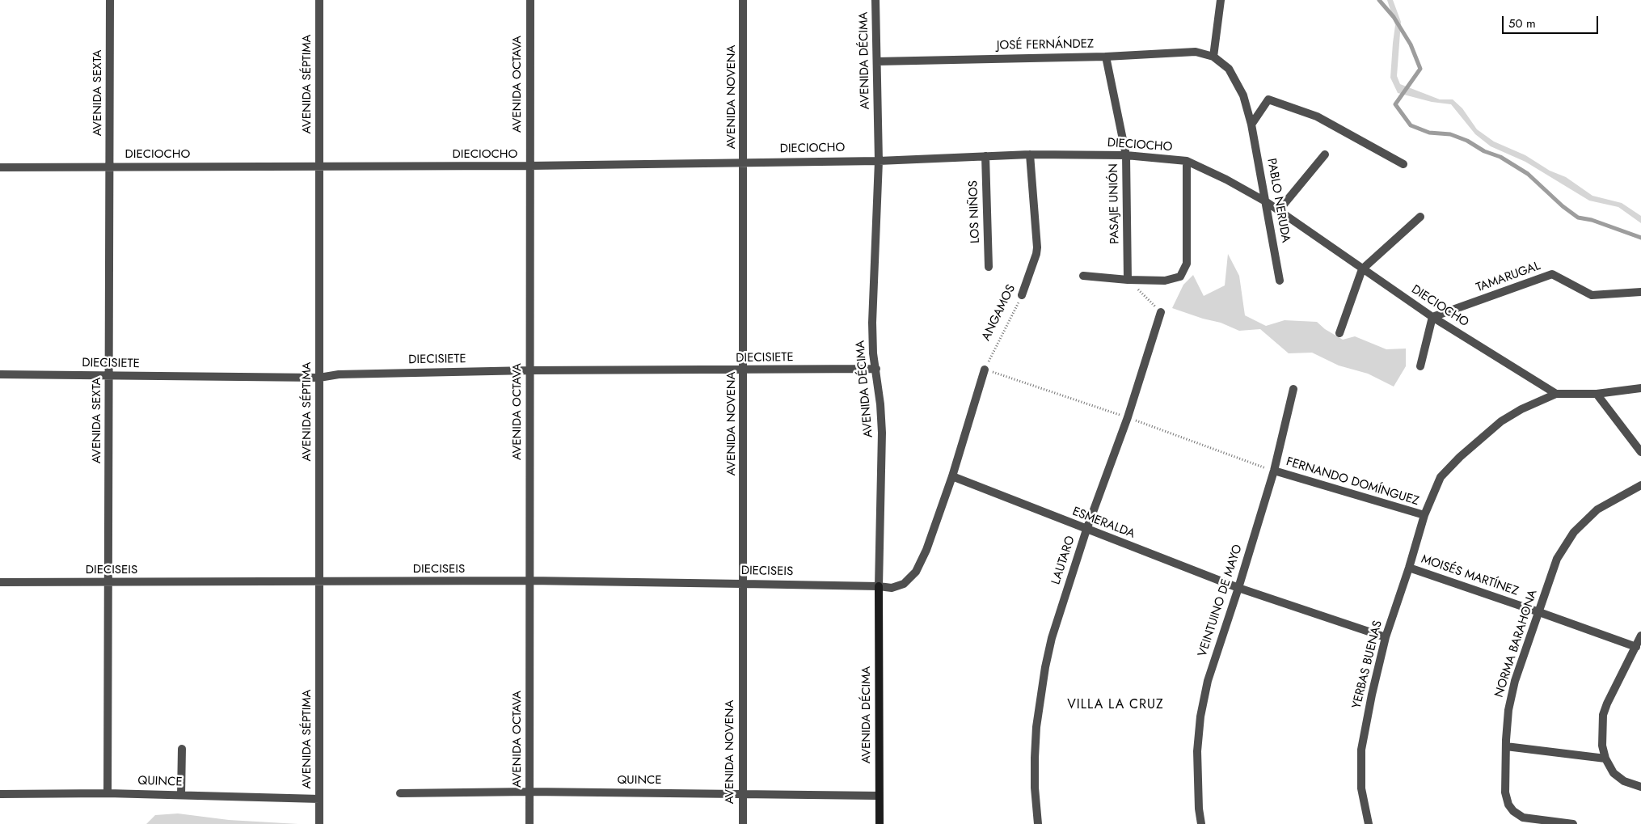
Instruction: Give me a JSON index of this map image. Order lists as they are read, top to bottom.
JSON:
{
  "streets": {
    "street": [
      "JOSÉ FERNÁNDEZ",
      "AVENIDA DÉCIMA",
      "AVENIDA SÉPTIMA",
      "AVENIDA OCTAVA",
      "AVENIDA SEXTA",
      "AVENIDA NOVENA",
      "DIECIOCHO",
      "PABLO NERUDA",
      "PASAJE UNIÓN",
      "LOS NIÑOS",
      "TAMARUGAL",
      "ANGAMOS",
      "DIECISIETE",
      "FERNANDO DOMÍNGUEZ",
      "ESMERALDA",
      "LAUTARO",
      "DIECISEIS",
      "MOISÉS MARTÍNEZ",
      "VEINTUINO DE MAYO",
      "NORMA BARAHONA",
      "YERBAS BUENAS",
      "QUINCE"
    ]
  },
  "crossings": [
    ["JOSÉ FERNÁNDEZ", "AVENIDA DÉCIMA"],
    ["JOSÉ FERNÁNDEZ", "PABLO NERUDA"],
    ["JOSÉ FERNÁNDEZ", "PASAJE UNIÓN"],
    ["AVENIDA DÉCIMA", "DIECIOCHO"],
    ["AVENIDA DÉCIMA", "DIECISIETE"],
    ["AVENIDA DÉCIMA", "DIECISEIS"],
    ["AVENIDA DÉCIMA", "QUINCE"],
    ["AVENIDA SÉPTIMA", "DIECIOCHO"],
    ["AVENIDA SÉPTIMA", "DIECISIETE"],
    ["AVENIDA SÉPTIMA", "DIECISEIS"],
    ["AVENIDA SÉPTIMA", "QUINCE"],
    ["AVENIDA OCTAVA", "DIECIOCHO"],
    ["AVENIDA OCTAVA", "DIECISIETE"],
    ["AVENIDA OCTAVA", "DIECISEIS"],
    ["AVENIDA OCTAVA", "QUINCE"],
    ["AVENIDA SEXTA", "DIECIOCHO"],
    ["AVENIDA SEXTA", "DIECISIETE"],
    ["AVENIDA SEXTA", "DIECISEIS"],
    ["AVENIDA SEXTA", "QUINCE"],
    ["AVENIDA NOVENA", "DIECIOCHO"],
    ["AVENIDA NOVENA", "DIECISIETE"],
    ["AVENIDA NOVENA", "DIECISEIS"],
    ["AVENIDA NOVENA", "QUINCE"],
    ["DIECIOCHO", "PABLO NERUDA"],
    ["DIECIOCHO", "PASAJE UNIÓN"],
    ["DIECIOCHO", "LOS NIÑOS"],
    ["DIECIOCHO", "TAMARUGAL"],
    ["DIECIOCHO", "ANGAMOS"],
    ["DIECIOCHO", "YERBAS BUENAS"],
    ["FERNANDO DOMÍNGUEZ", "VEINTUINO DE MAYO"],
    ["FERNANDO DOMÍNGUEZ", "YERBAS BUENAS"],
    ["ESMERALDA", "LAUTARO"],
    ["ESMERALDA", "VEINTUINO DE MAYO"],
    ["ESMERALDA", "YERBAS BUENAS"],
    ["MOISÉS MARTÍNEZ", "NORMA BARAHONA"],
    ["MOISÉS MARTÍNEZ", "YERBAS BUENAS"]
  ],
  "districts": ["VILLA LA CRUZ"],
  "scale_bar": "50 m"
}
